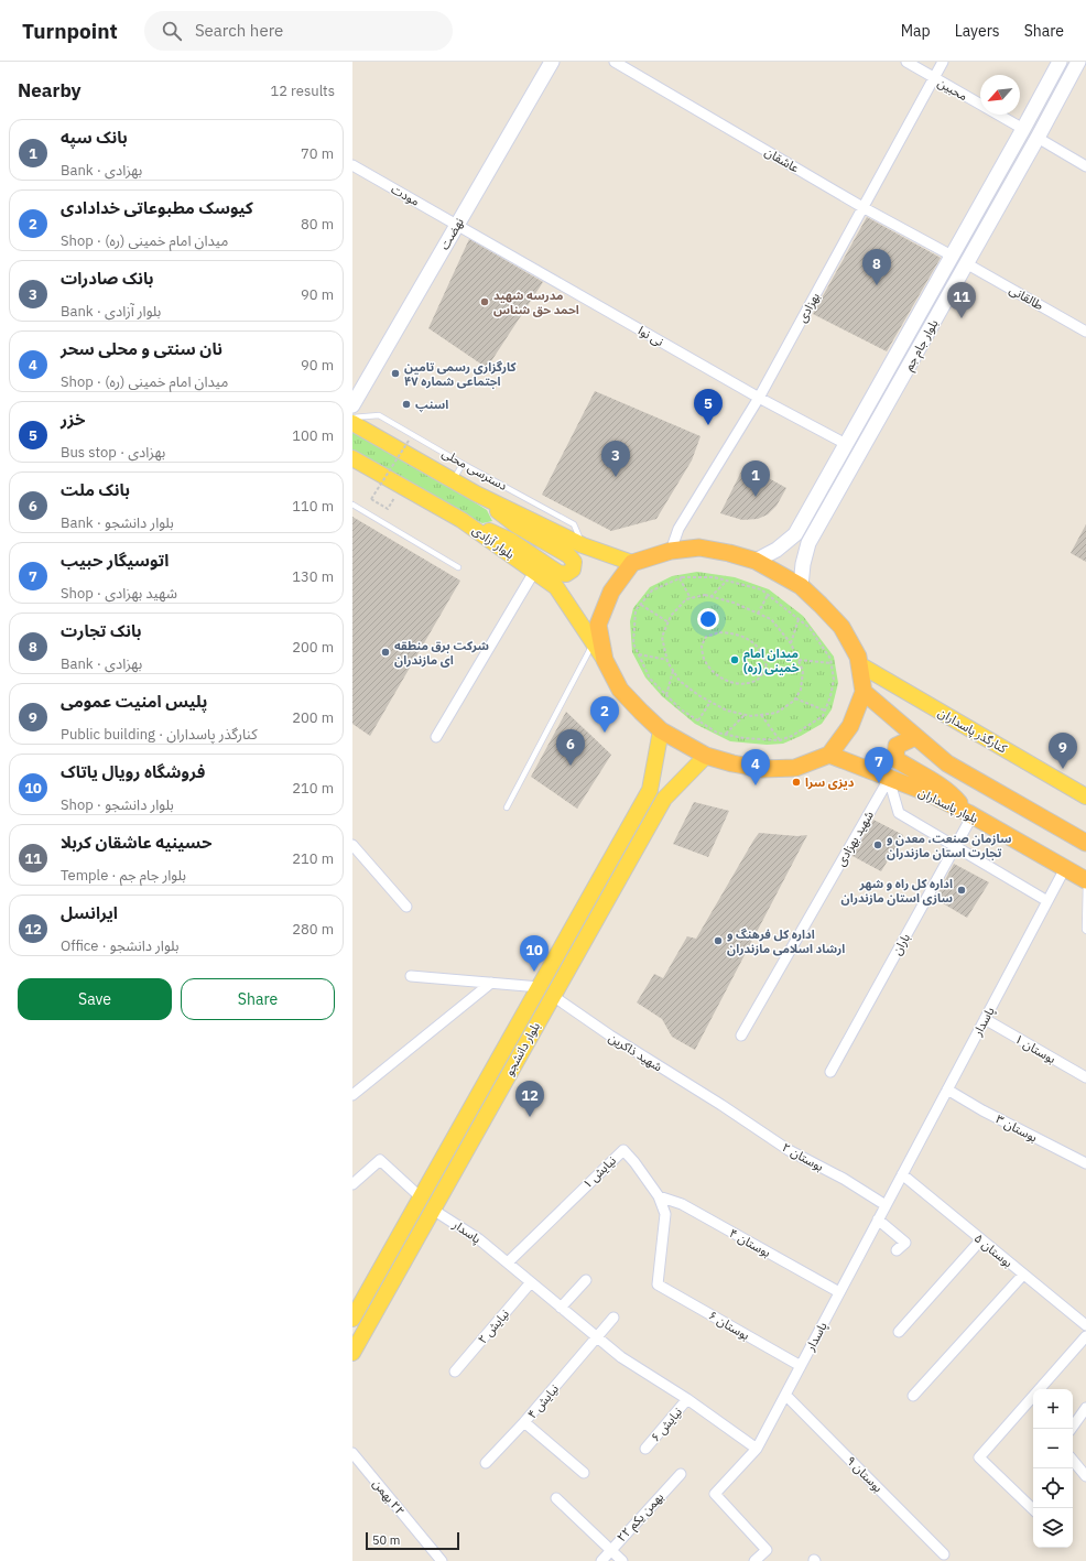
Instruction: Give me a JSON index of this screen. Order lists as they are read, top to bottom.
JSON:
{
  "streets": {
    "highway": ["بلوار پاسداران"],
    "main road": [
      "نهضت",
      "بلوار جام جم",
      "بلوار آزادی",
      "کنارگذر پاسداران",
      "بلوار دانشجو"
    ],
    "street": [
      "محبین",
      "عاشقان",
      "مودت",
      "طالقانی",
      "بهزادی",
      "نی نوا",
      "شهید بهزادی",
      "باران",
      "پاسدار",
      "بوستان ۱",
      "شهید ذاکرین",
      "بوستان ۳",
      "بوستان ۲",
      "نیایش ۱",
      "بوستان ۴",
      "بوستان ۵",
      "بوستان ۶",
      "نیایش ۲",
      "نیایش ۴",
      "نیایش ۶",
      "بوستان ۹",
      "٢٢ بهمن",
      "۲۲ بهمن یکم"
    ],
    "lane": ["دسترسی محلی"]
  },
  "crossings": [
    ["محبین", "بهزادی"],
    ["محبین", "بلوار جام جم"],
    ["عاشقان", "بهزادی"],
    ["عاشقان", "بلوار جام جم"],
    ["مودت", "نهضت"],
    ["مودت", "نی نوا"],
    ["نهضت", "نی نوا"],
    ["طالقانی", "بلوار جام جم"],
    ["بهزادی", "نی نوا"],
    ["نی نوا", "بلوار جام جم"],
    ["بلوار پاسداران", "شهید بهزادی"],
    ["بلوار پاسداران", "باران"],
    ["بلوار پاسداران", "پاسدار"],
    ["پاسدار", "بلوار دانشجو"],
    ["پاسدار", "بوستان ۱"],
    ["پاسدار", "بوستان ۳"],
    ["پاسدار", "بوستان ۲"],
    ["پاسدار", "نیایش ۱"],
    ["پاسدار", "بوستان ۴"],
    ["پاسدار", "بوستان ۵"],
    ["پاسدار", "بوستان ۶"],
    ["پاسدار", "نیایش ۲"],
    ["پاسدار", "نیایش ۴"],
    ["پاسدار", "نیایش ۶"],
    ["پاسدار", "بوستان ۹"],
    ["بلوار دانشجو", "شهید ذاکرین"],
    ["شهید ذاکرین", "بوستان ۲"],
    ["نیایش ۱", "بوستان ۴"],
    ["نیایش ۱", "بوستان ۶"]
  ],
  "places": [
    "مدرسه شهید احمد حق شناس",
    "کارگزاری رسمی تامین اجتماعی شماره ۴۷",
    "اسنپ",
    "شرکت برق منطقه ای مازندران",
    "میدان امام خمینی (ره)",
    "دیزی سرا",
    "سازمان صنعت، معدن و تجارت استان مازندران",
    "اداره کل راه و شهر سازی استان مازندران",
    "اداره کل فرهنگ و ارشاد اسلامی مازندران"
  ],
  "scale_bar": "50 m",
  "north": "bottom left",
  "page": {
    "header": "Turnpoint",
    "search": "Search here",
    "nav": ["Map", "Layers", "Share"],
    "heading": ["Nearby", "12 results"],
    "list": [
      {
        "mark": "1",
        "name": "بانک سپه",
        "note": "Bank · بهزادی",
        "value": "70 m"
      },
      {
        "mark": "2",
        "name": "کیوسک مطبوعاتی خدادادی",
        "note": "Shop · میدان امام خمینی (ره)",
        "value": "80 m"
      },
      {
        "mark": "3",
        "name": "بانک صادرات",
        "note": "Bank · بلوار آزادی",
        "value": "90 m"
      },
      {
        "mark": "4",
        "name": "نان سنتی و محلی سحر",
        "note": "Shop · میدان امام خمینی (ره)",
        "value": "90 m"
      },
      {
        "mark": "5",
        "name": "خزر",
        "note": "Bus stop · بهزادی",
        "value": "100 m"
      },
      {
        "mark": "6",
        "name": "بانک ملت",
        "note": "Bank · بلوار دانشجو",
        "value": "110 m"
      },
      {
        "mark": "7",
        "name": "اتوسیگار حبیب",
        "note": "Shop · شهید بهزادی",
        "value": "130 m"
      },
      {
        "mark": "8",
        "name": "بانک تجارت",
        "note": "Bank · بهزادی",
        "value": "200 m"
      },
      {
        "mark": "9",
        "name": "پلیس امنیت عمومی",
        "note": "Public building · کنارگذر پاسداران",
        "value": "200 m"
      },
      {
        "mark": "10",
        "name": "فروشگاه رویال یاتاک",
        "note": "Shop · بلوار دانشجو",
        "value": "210 m"
      },
      {
        "mark": "11",
        "name": "حسینیه عاشقان کربلا",
        "note": "Temple · بلوار جام جم",
        "value": "210 m"
      },
      {
        "mark": "12",
        "name": "ایرانسل",
        "note": "Office · بلوار دانشجو",
        "value": "280 m"
      }
    ],
    "pins": [
      "8",
      "11",
      "5",
      "3",
      "1",
      "2",
      "6",
      "9",
      "7",
      "4",
      "10",
      "12"
    ],
    "buttons": ["Save", "Share"],
    "map_buttons": ["+", "−"],
    "scale": "50 m"
  }
}
